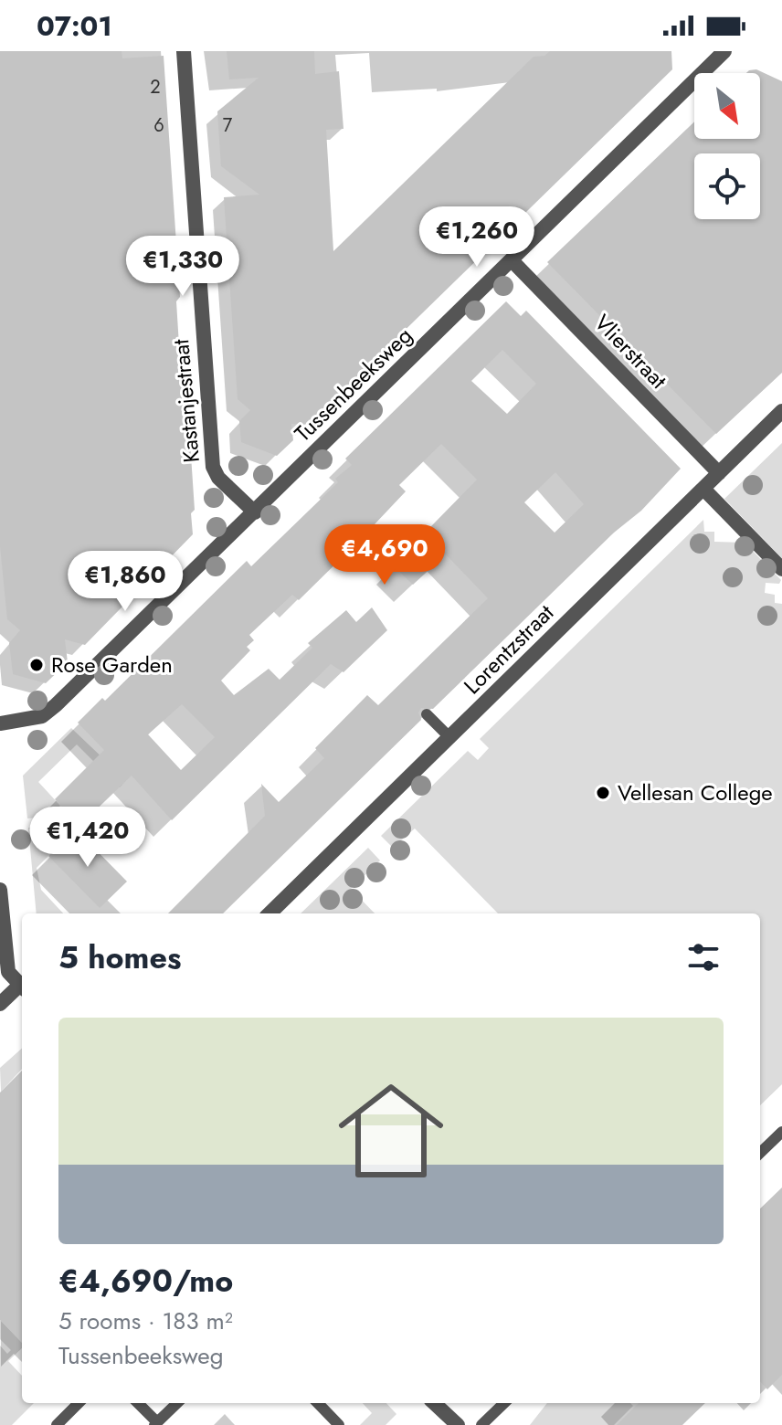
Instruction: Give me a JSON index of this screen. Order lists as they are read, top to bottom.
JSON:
{
  "streets": {
    "street": [
      "Vlierstraat",
      "Tussenbeeksweg",
      "Kastanjestraat",
      "Lorentzstraat"
    ]
  },
  "crossings": [
    ["Vlierstraat", "Tussenbeeksweg"],
    ["Vlierstraat", "Lorentzstraat"],
    ["Tussenbeeksweg", "Kastanjestraat"]
  ],
  "places": ["Rose Garden", "Vellesan College"],
  "house_numbers": ["2", "6", "7"],
  "north": "bottom right",
  "page": {
    "status": "07:01",
    "price": [
      "€1,260",
      "€1,330",
      "€4,690",
      "€1,860",
      "€1,420"
    ],
    "heading": "5 homes",
    "list": [
      {
        "name": "€4,690/mo",
        "note": "5 rooms · 183 m² · Tussenbeeksweg"
      }
    ]
  }
}
